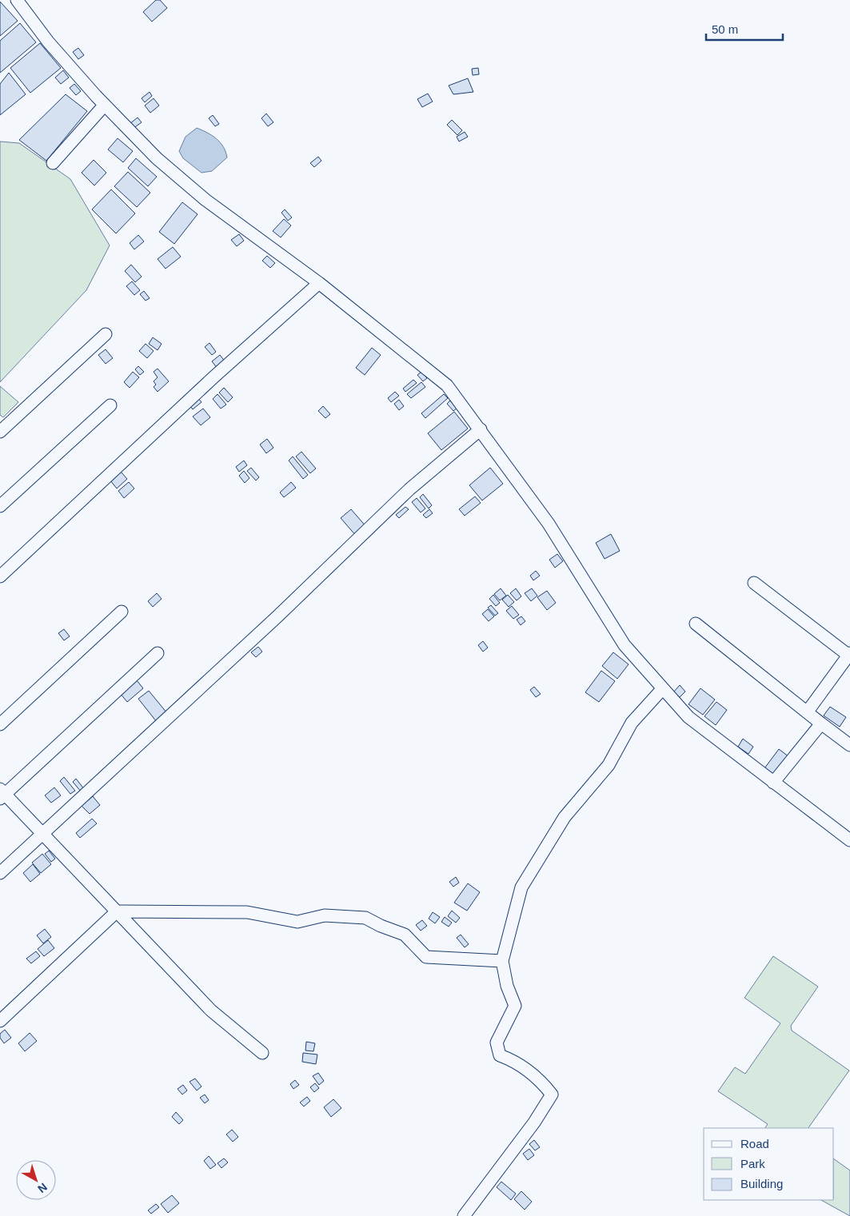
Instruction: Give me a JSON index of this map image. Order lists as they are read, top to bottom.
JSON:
{
  "legend": ["Road", "Park", "Building"],
  "scale_bar": "50 m",
  "north": "bottom right"
}
